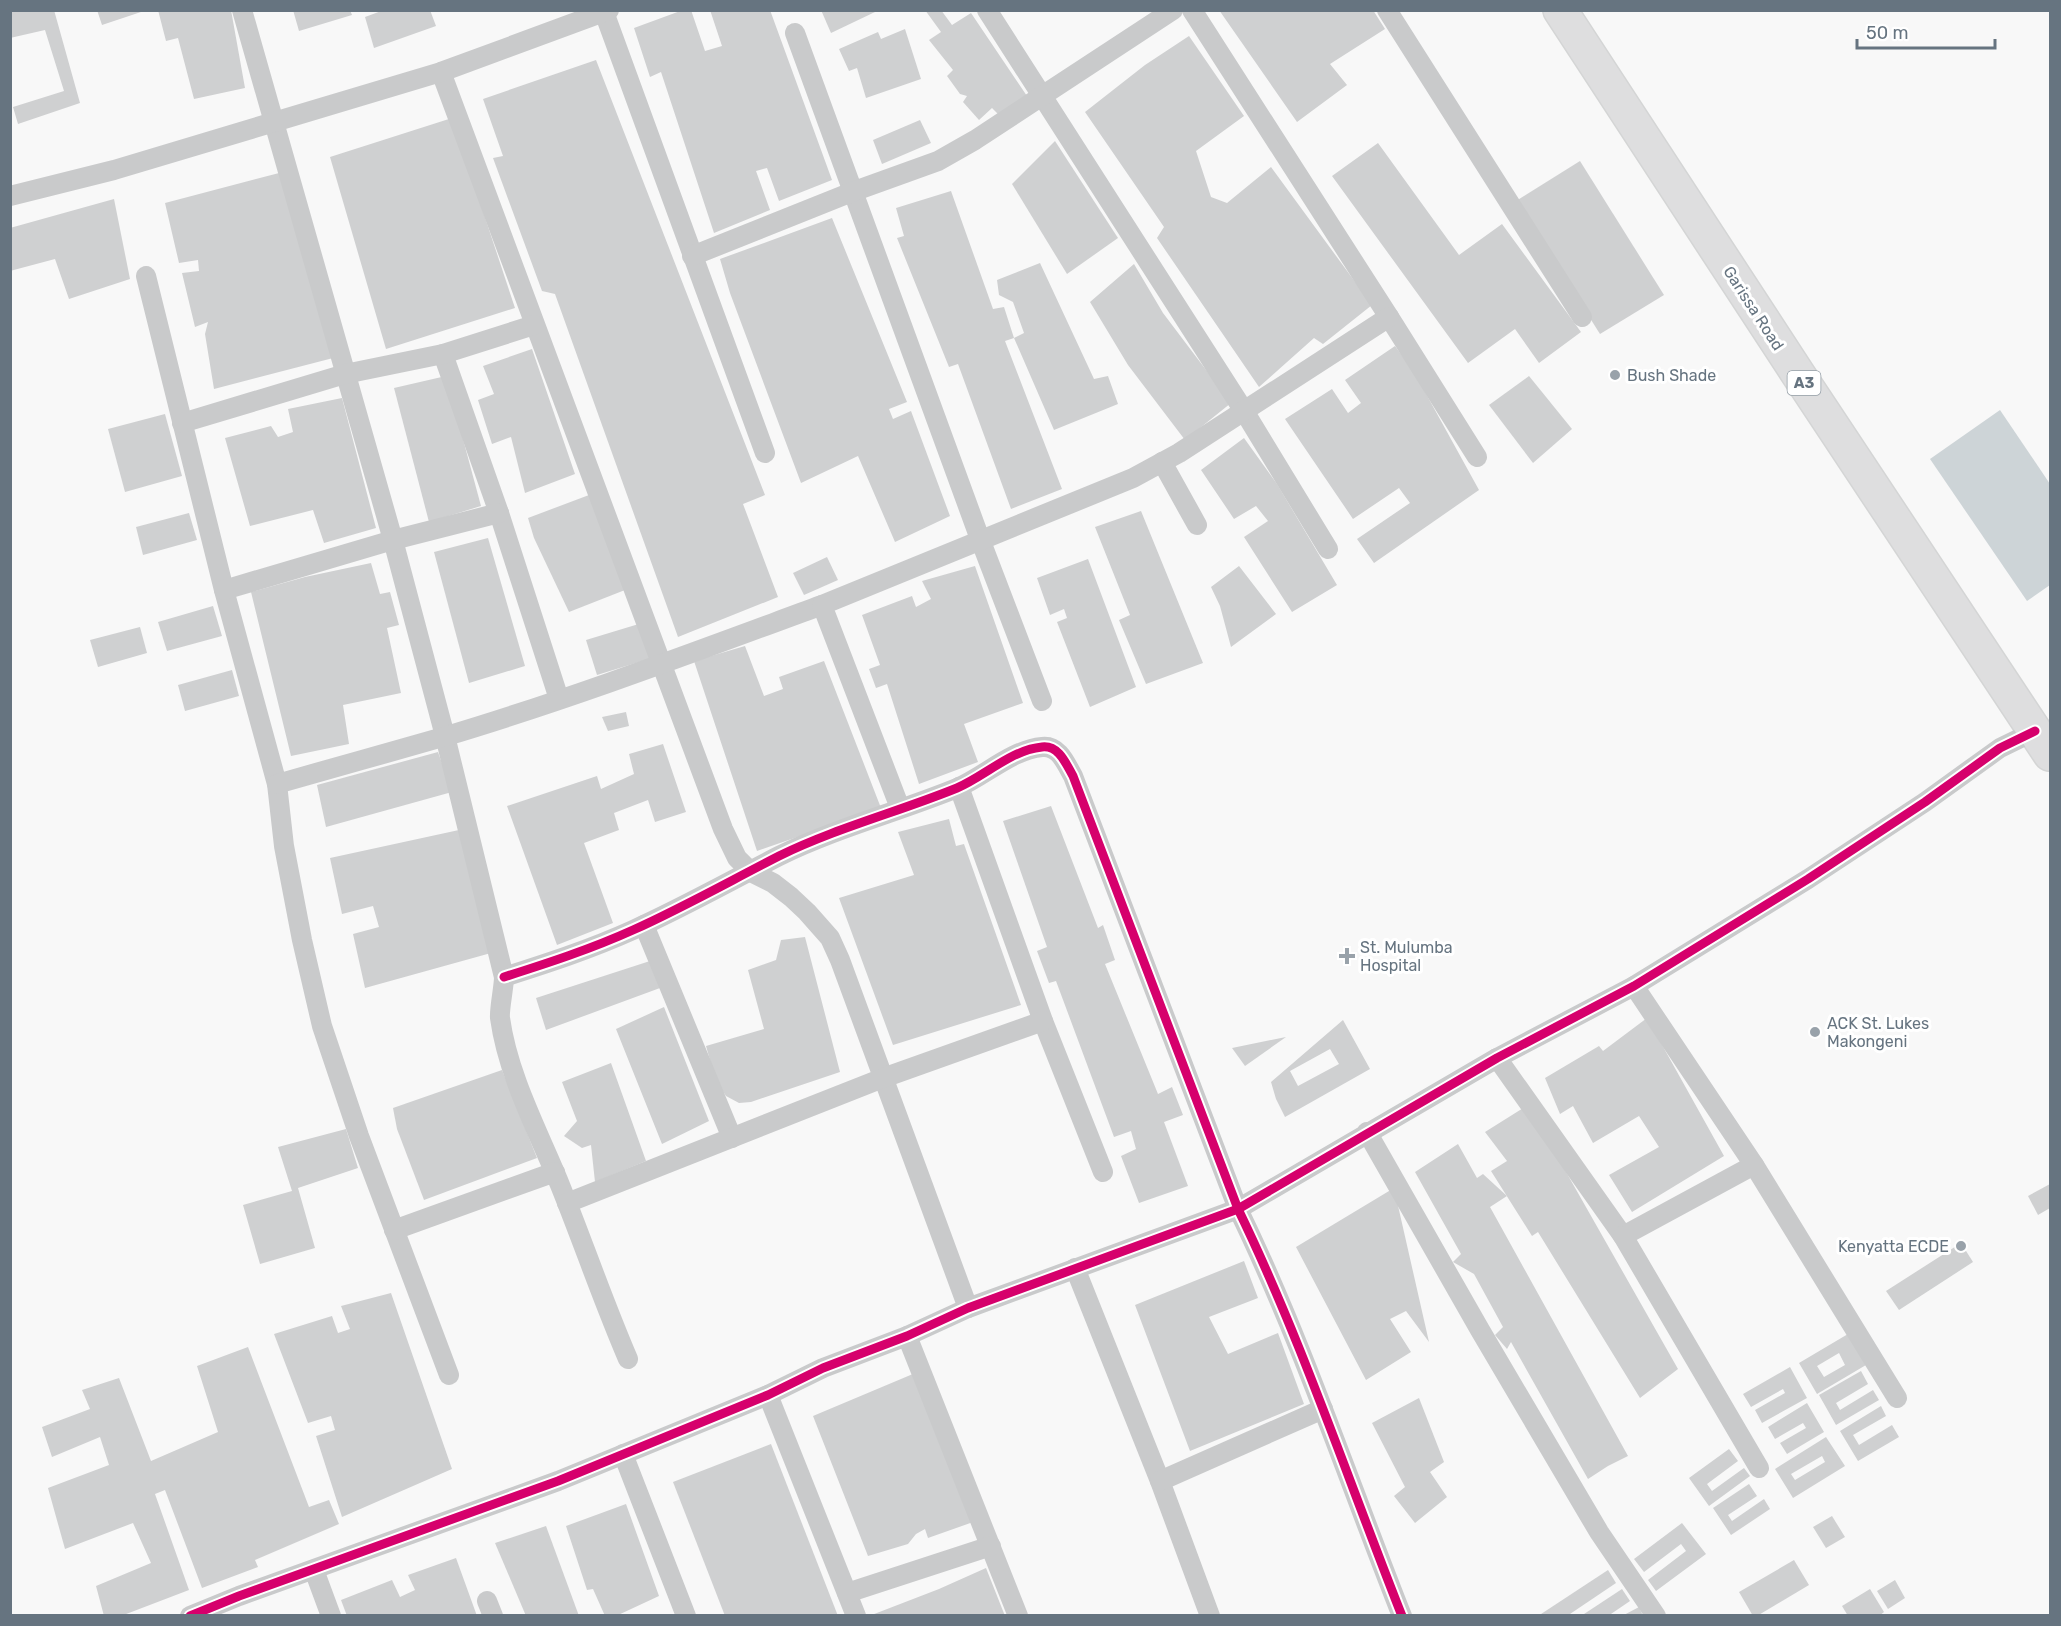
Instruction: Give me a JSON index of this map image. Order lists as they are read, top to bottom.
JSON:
{
  "streets": {
    "highway": ["Garissa Road", "A3"]
  },
  "places": {
    "other": ["Bush Shade", "ACK St. Lukes Makongeni", "Kenyatta ECDE"],
    "health": ["St. Mulumba Hospital"]
  },
  "scale_bar": "50 m"
}
